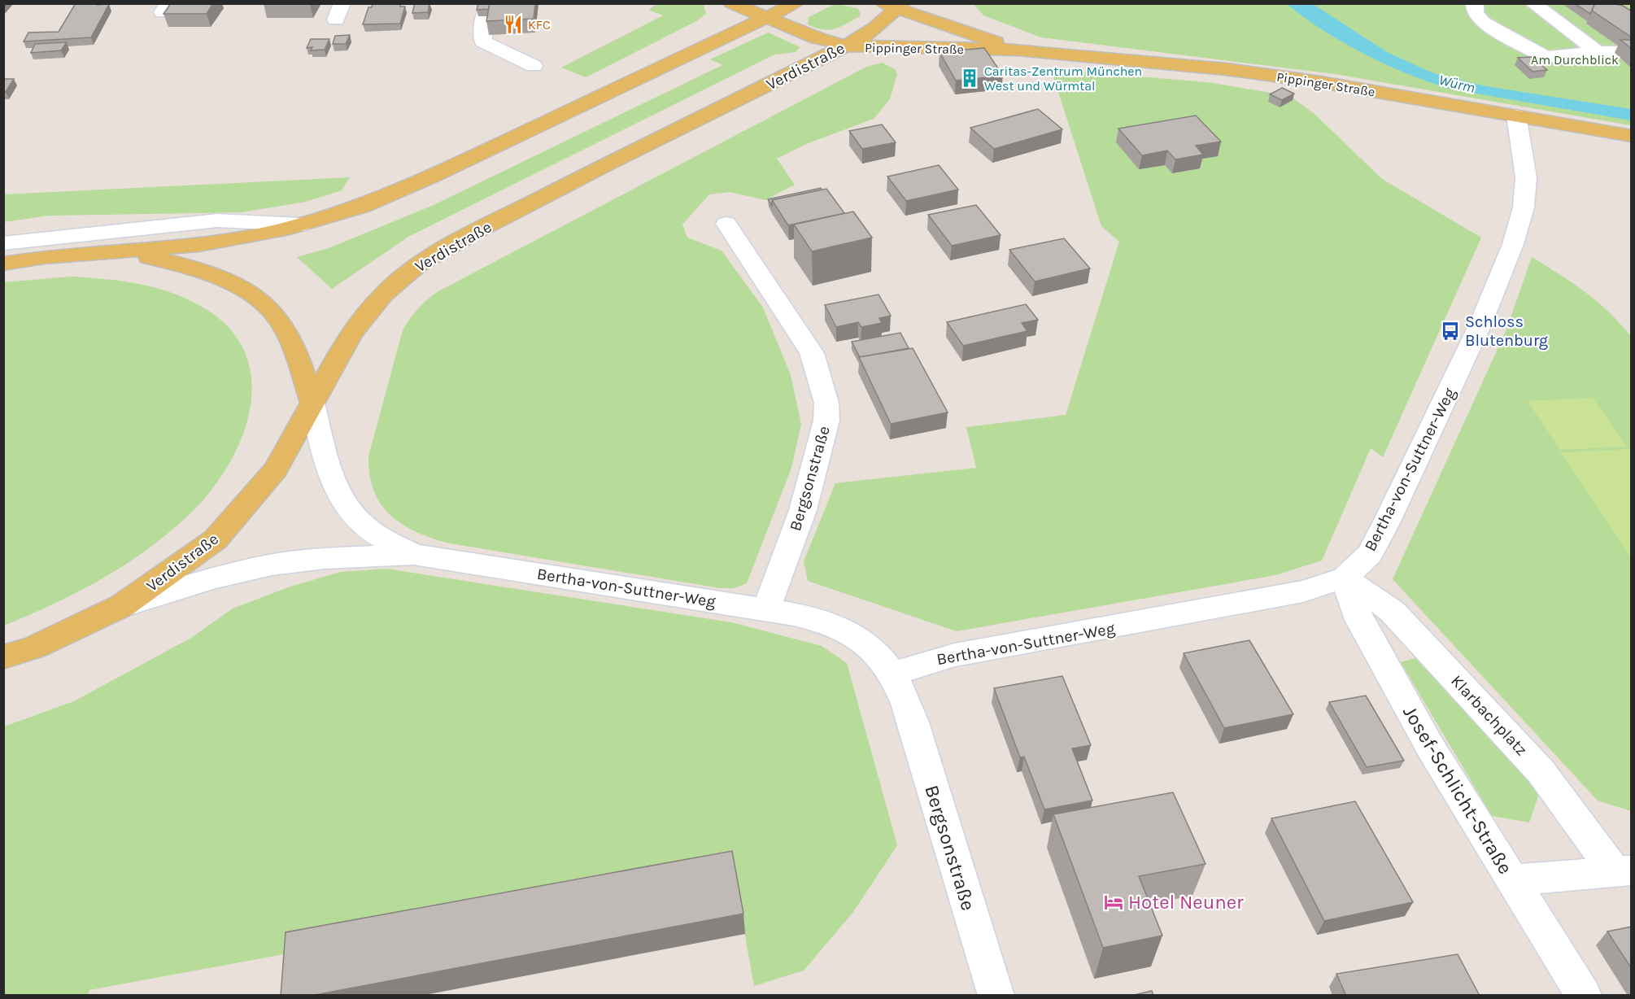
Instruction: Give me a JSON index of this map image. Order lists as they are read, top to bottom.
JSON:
{
  "streets": {
    "main road": ["Pippinger Straße", "Verdistraße"],
    "street": [
      "Bertha-von-Suttner-Weg",
      "Bergsonstraße",
      "Klarbachplatz",
      "Josef-Schlicht-Straße"
    ]
  },
  "crossings": [
    ["Pippinger Straße", "Verdistraße"],
    ["Pippinger Straße", "Bertha-von-Suttner-Weg"],
    ["Verdistraße", "Bertha-von-Suttner-Weg"],
    ["Bertha-von-Suttner-Weg", "Bergsonstraße"],
    ["Bertha-von-Suttner-Weg", "Klarbachplatz"],
    ["Bertha-von-Suttner-Weg", "Josef-Schlicht-Straße"],
    ["Klarbachplatz", "Josef-Schlicht-Straße"]
  ],
  "water": ["Würm"],
  "parks": ["Am Durchblick"],
  "places": {
    "restaurant": ["KFC"],
    "building": ["Caritas-Zentrum München West und Würmtal"],
    "bus stop": ["Schloss Blutenburg"],
    "hotel": ["Hotel Neuner"]
  }
}
